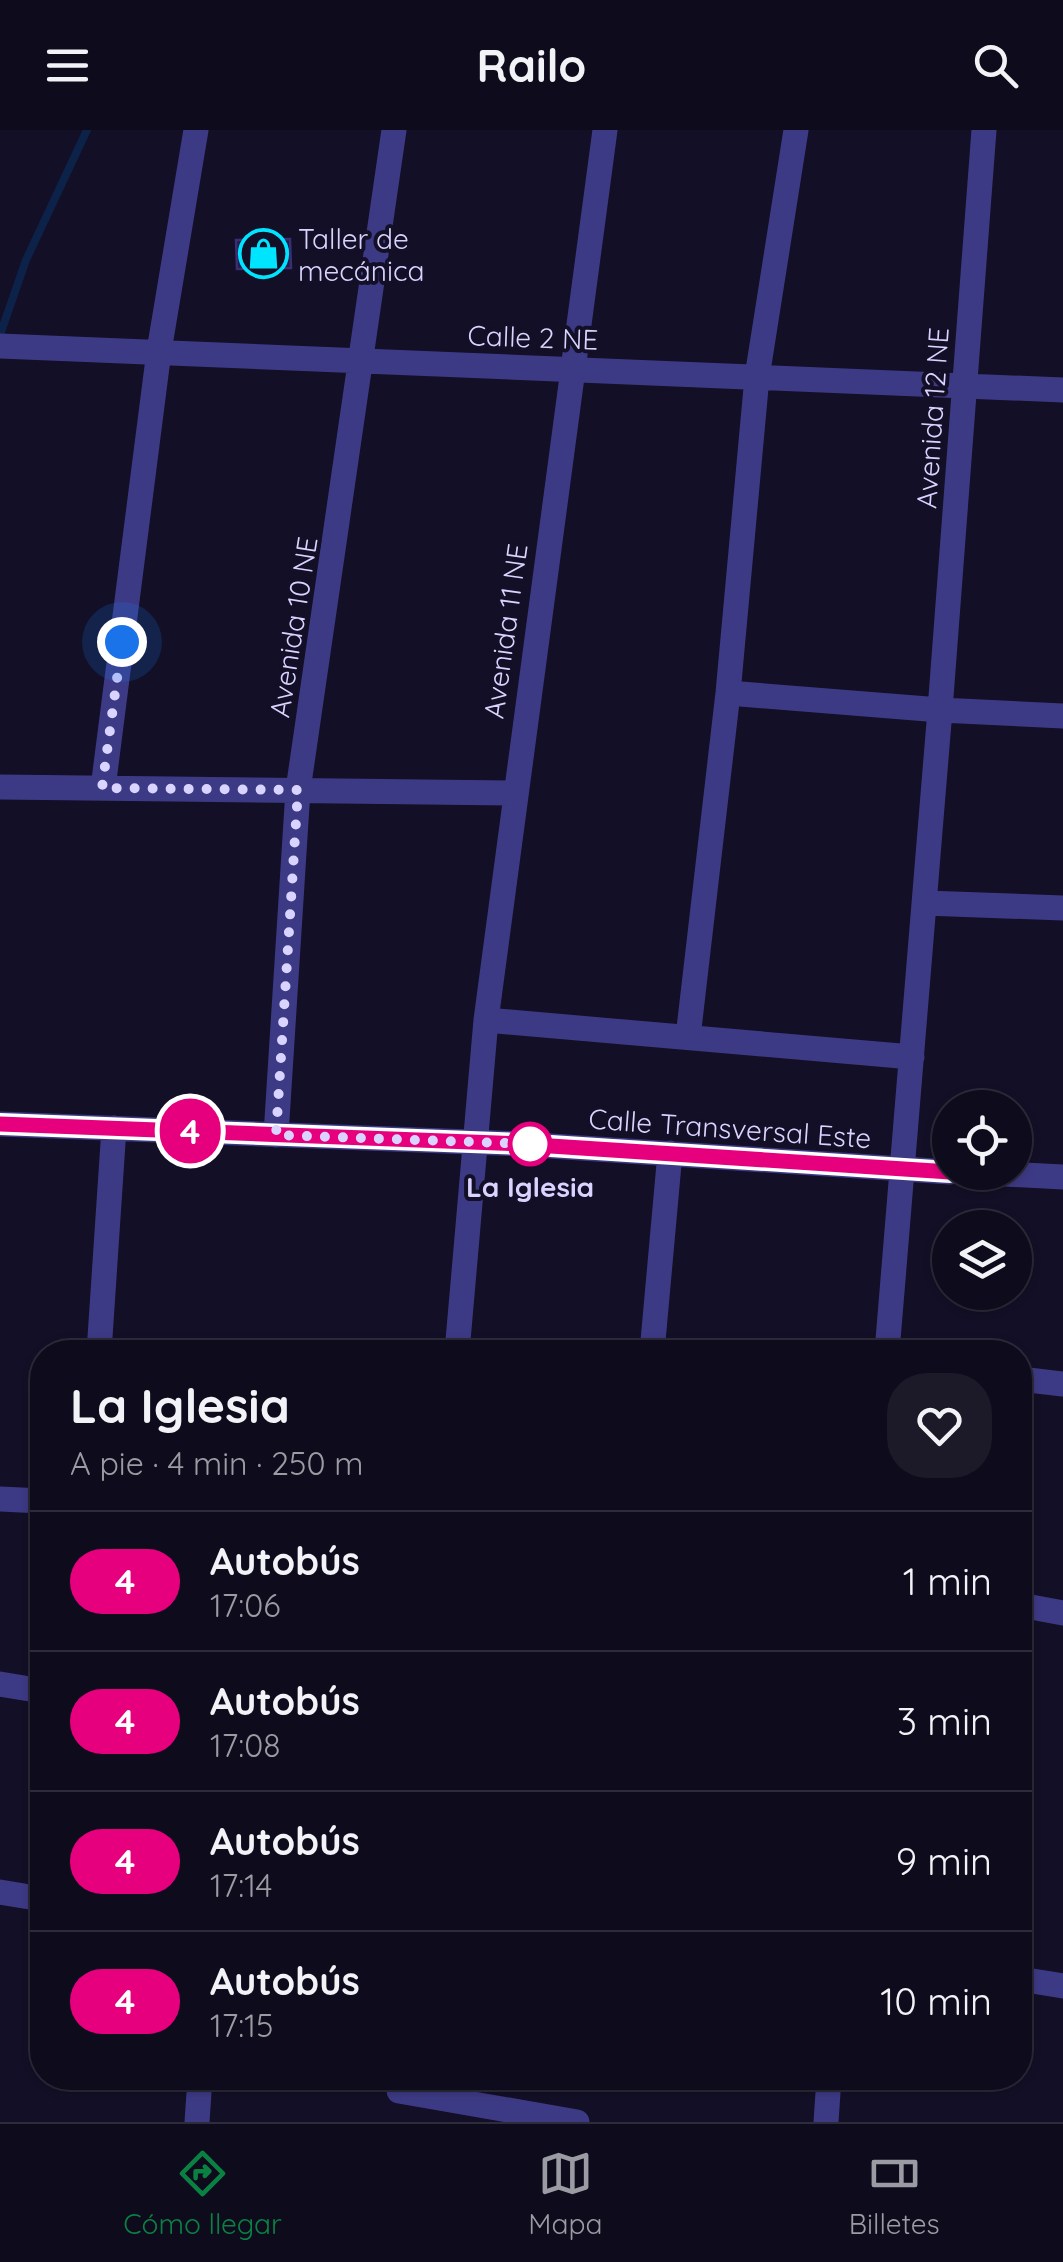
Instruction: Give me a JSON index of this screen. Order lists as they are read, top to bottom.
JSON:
{
  "streets": {
    "street": [
      "Calle 2 NE",
      "Avenida 12 NE",
      "Avenida 10 NE",
      "Avenida 11 NE",
      "Calle Transversal Este"
    ]
  },
  "crossings": [
    ["Calle 2 NE", "Avenida 12 NE"],
    ["Calle 2 NE", "Avenida 10 NE"],
    ["Calle 2 NE", "Avenida 11 NE"],
    ["Avenida 12 NE", "Calle Transversal Este"],
    ["Avenida 10 NE", "Calle Transversal Este"],
    ["Avenida 11 NE", "Calle Transversal Este"]
  ],
  "places": {
    "shop": ["Taller de mecánica"],
    "other": ["La Iglesia"]
  },
  "lines": ["bus line 4"],
  "page": {
    "header": "Railo",
    "on_map": "4",
    "heading": ["La Iglesia", "A pie · 4 min · 250 m"],
    "list": [
      {
        "mark": "4",
        "name": "Autobús",
        "note": "17:06",
        "value": "1 min"
      },
      {
        "mark": "4",
        "name": "Autobús",
        "note": "17:08",
        "value": "3 min"
      },
      {
        "mark": "4",
        "name": "Autobús",
        "note": "17:14",
        "value": "9 min"
      },
      {
        "mark": "4",
        "name": "Autobús",
        "note": "17:15",
        "value": "10 min"
      }
    ],
    "tabs": ["Cómo llegar", "Mapa", "Billetes"]
  }
}
